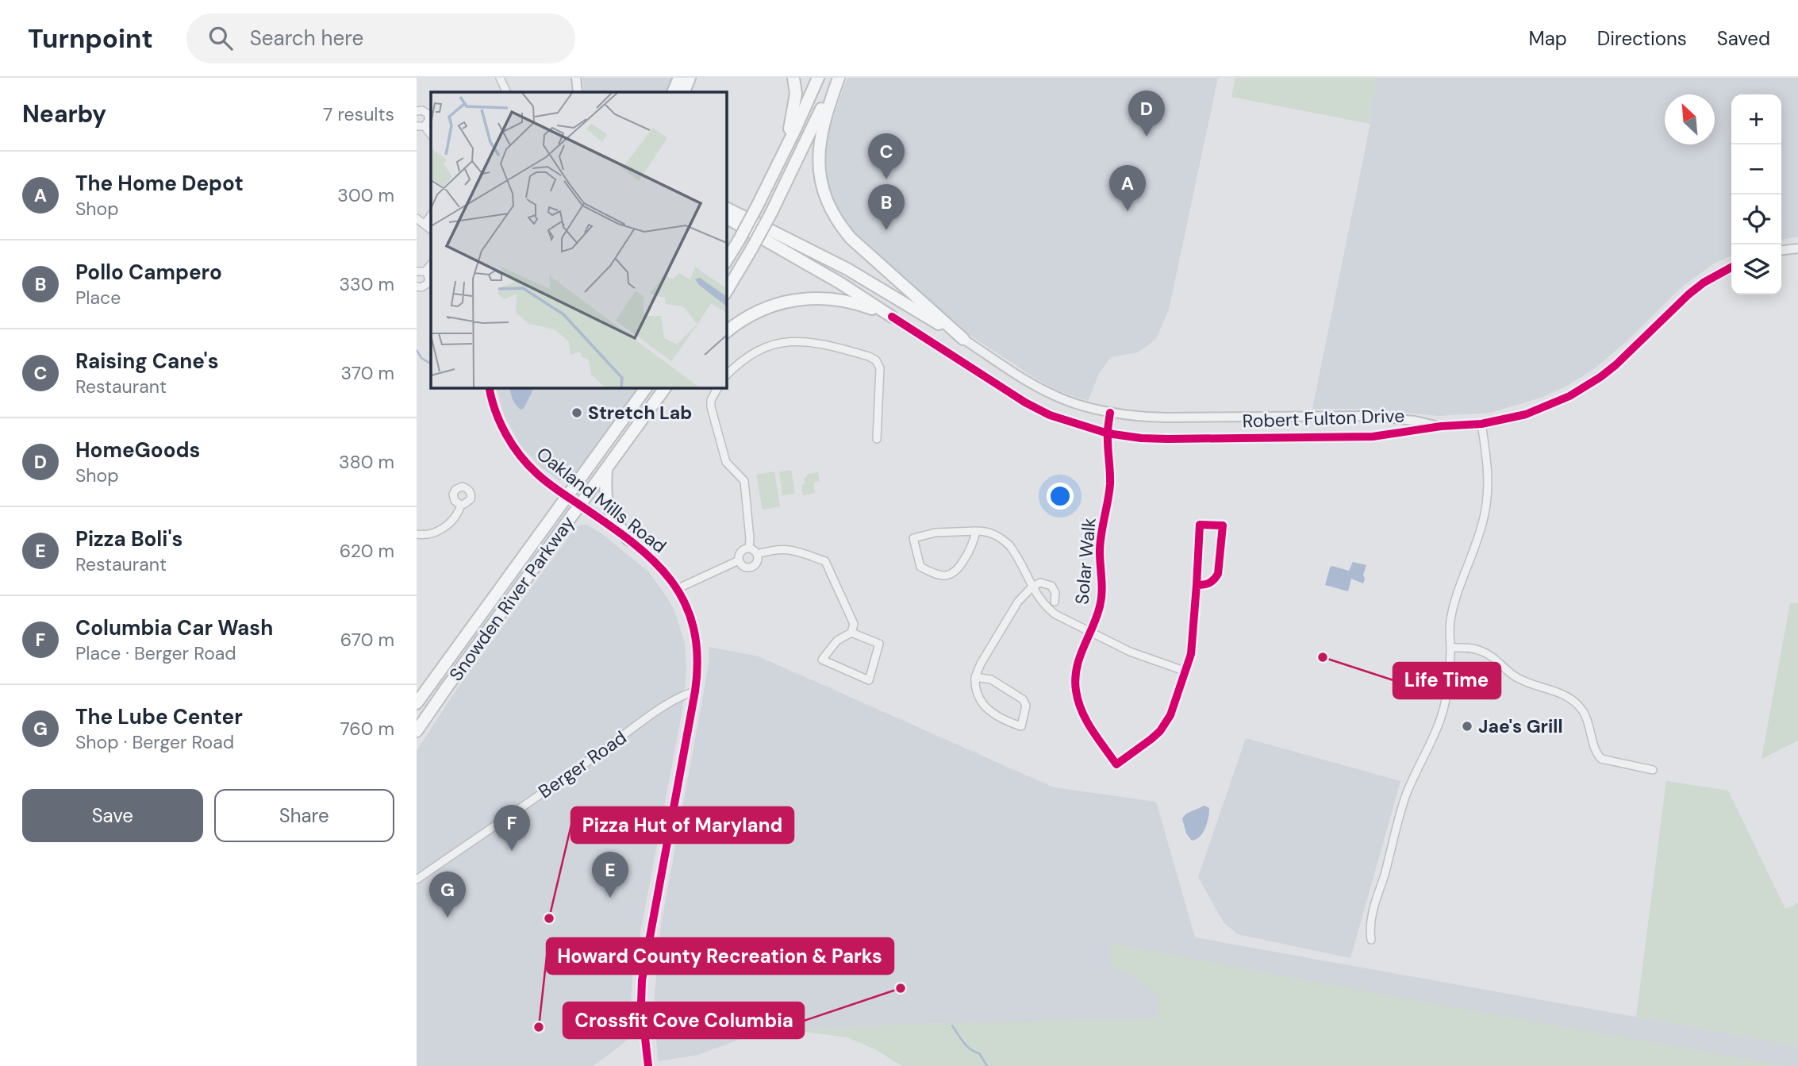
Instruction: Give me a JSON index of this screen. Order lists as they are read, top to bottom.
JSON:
{
  "streets": {
    "main road": ["Snowden River Parkway"],
    "street": [
      "Robert Fulton Drive",
      "Oakland Mills Road",
      "Solar Walk",
      "Berger Road"
    ]
  },
  "crossings": [
    ["Robert Fulton Drive", "Solar Walk"],
    ["Oakland Mills Road", "Snowden River Parkway"],
    ["Oakland Mills Road", "Berger Road"]
  ],
  "places": [
    "Stretch Lab",
    "Life Time",
    "Jae's Grill",
    "Pizza Hut of Maryland",
    "Crossfit Cove Columbia",
    "Howard County Recreation & Parks"
  ],
  "north": "top left",
  "page": {
    "header": "Turnpoint",
    "search": "Search here",
    "nav": ["Map", "Directions", "Saved"],
    "heading": ["Nearby", "7 results"],
    "pins": [
      "D",
      "C",
      "A",
      "B",
      "F",
      "E",
      "G"
    ],
    "map_buttons": ["+", "−"],
    "list": [
      {
        "mark": "A",
        "name": "The Home Depot",
        "note": "Shop",
        "value": "300 m"
      },
      {
        "mark": "B",
        "name": "Pollo Campero",
        "note": "Place",
        "value": "330 m"
      },
      {
        "mark": "C",
        "name": "Raising Cane's",
        "note": "Restaurant",
        "value": "370 m"
      },
      {
        "mark": "D",
        "name": "HomeGoods",
        "note": "Shop",
        "value": "380 m"
      },
      {
        "mark": "E",
        "name": "Pizza Boli's",
        "note": "Restaurant",
        "value": "620 m"
      },
      {
        "mark": "F",
        "name": "Columbia Car Wash",
        "note": "Place · Berger Road",
        "value": "670 m"
      },
      {
        "mark": "G",
        "name": "The Lube Center",
        "note": "Shop · Berger Road",
        "value": "760 m"
      }
    ],
    "buttons": ["Save", "Share"]
  }
}
